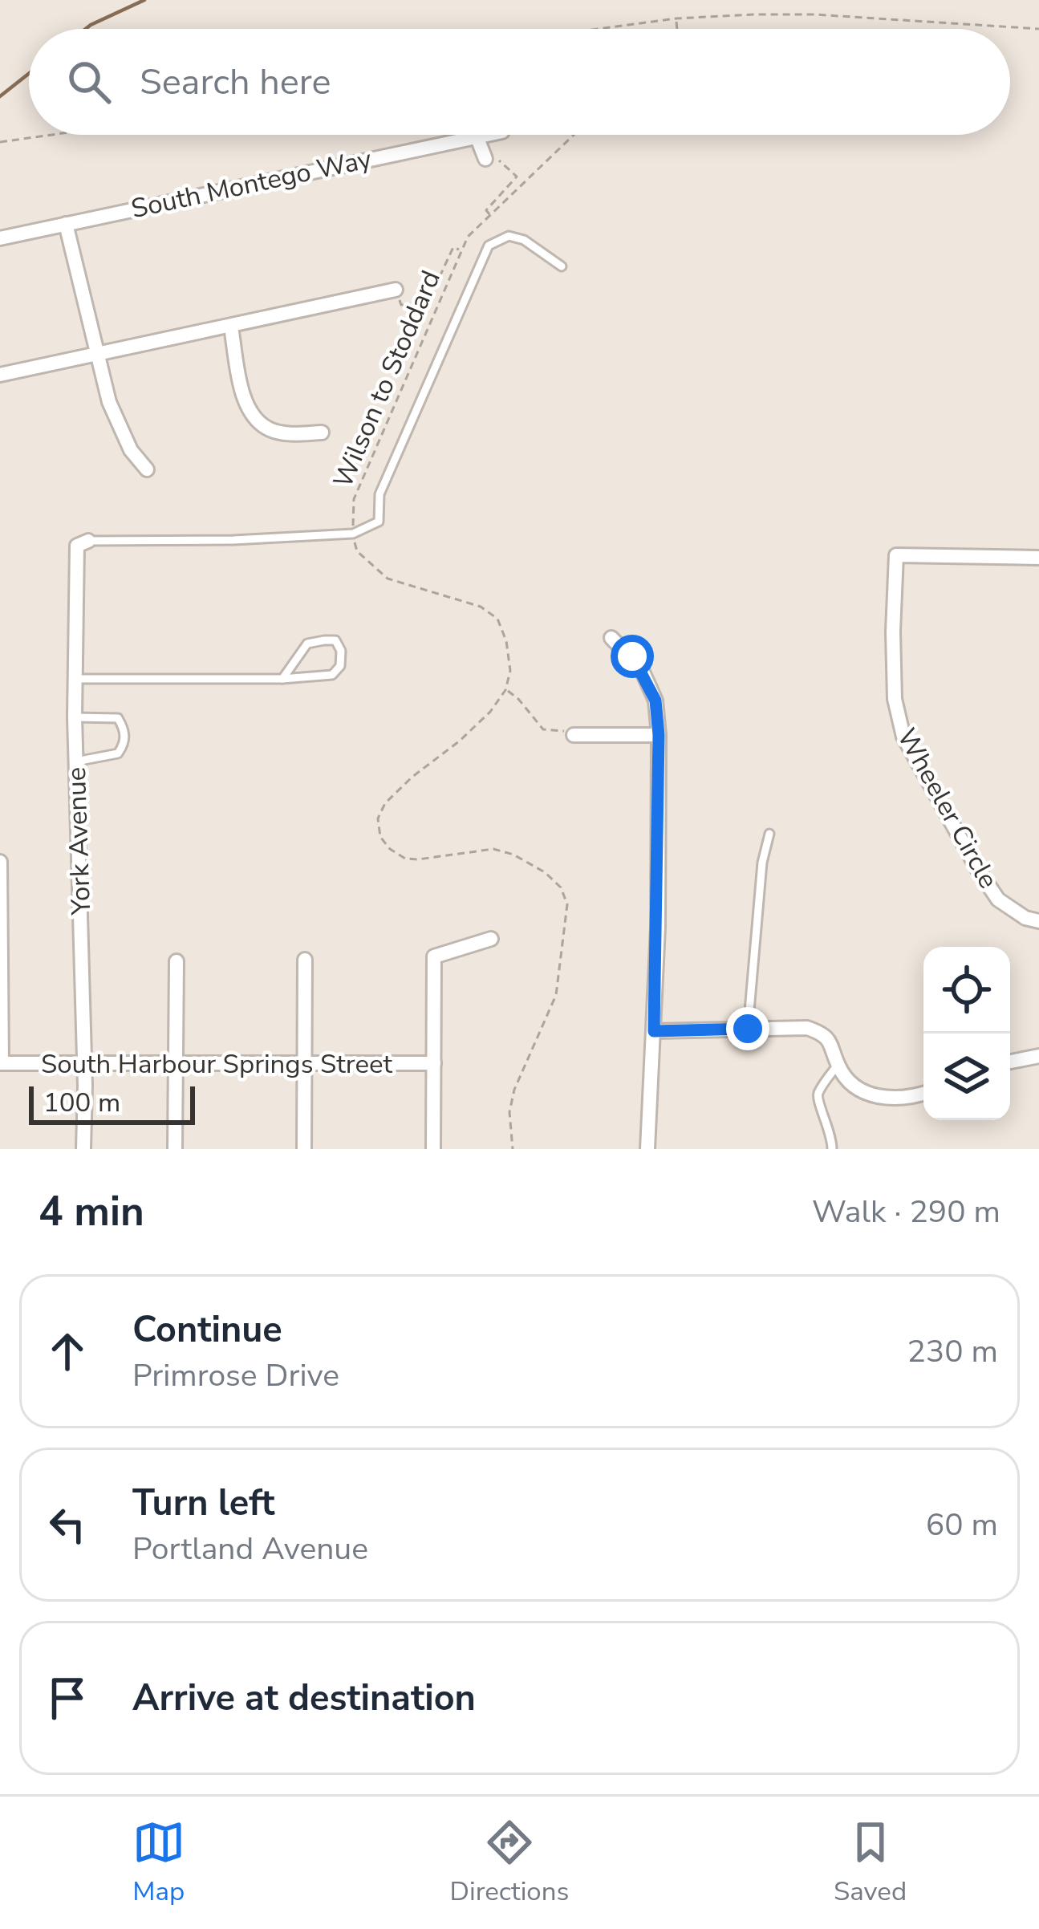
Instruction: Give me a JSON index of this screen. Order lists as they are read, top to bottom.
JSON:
{
  "streets": {
    "street": [
      "South Montego Way",
      "Wheeler Circle",
      "York Avenue",
      "South Harbour Springs Street"
    ],
    "path": ["Wilson to Stoddard"]
  },
  "crossings": [
    ["York Avenue", "South Harbour Springs Street"]
  ],
  "scale_bar": "100 m",
  "page": {
    "search": "Search here",
    "scale": "100 m",
    "heading": ["4 min", "Walk · 290 m"],
    "list": [
      ["Continue", "Primrose Drive", "230 m"],
      ["Turn left", "Portland Avenue", "60 m"],
      "Arrive at destination"
    ],
    "nav": ["Map", "Directions", "Saved"]
  }
}
